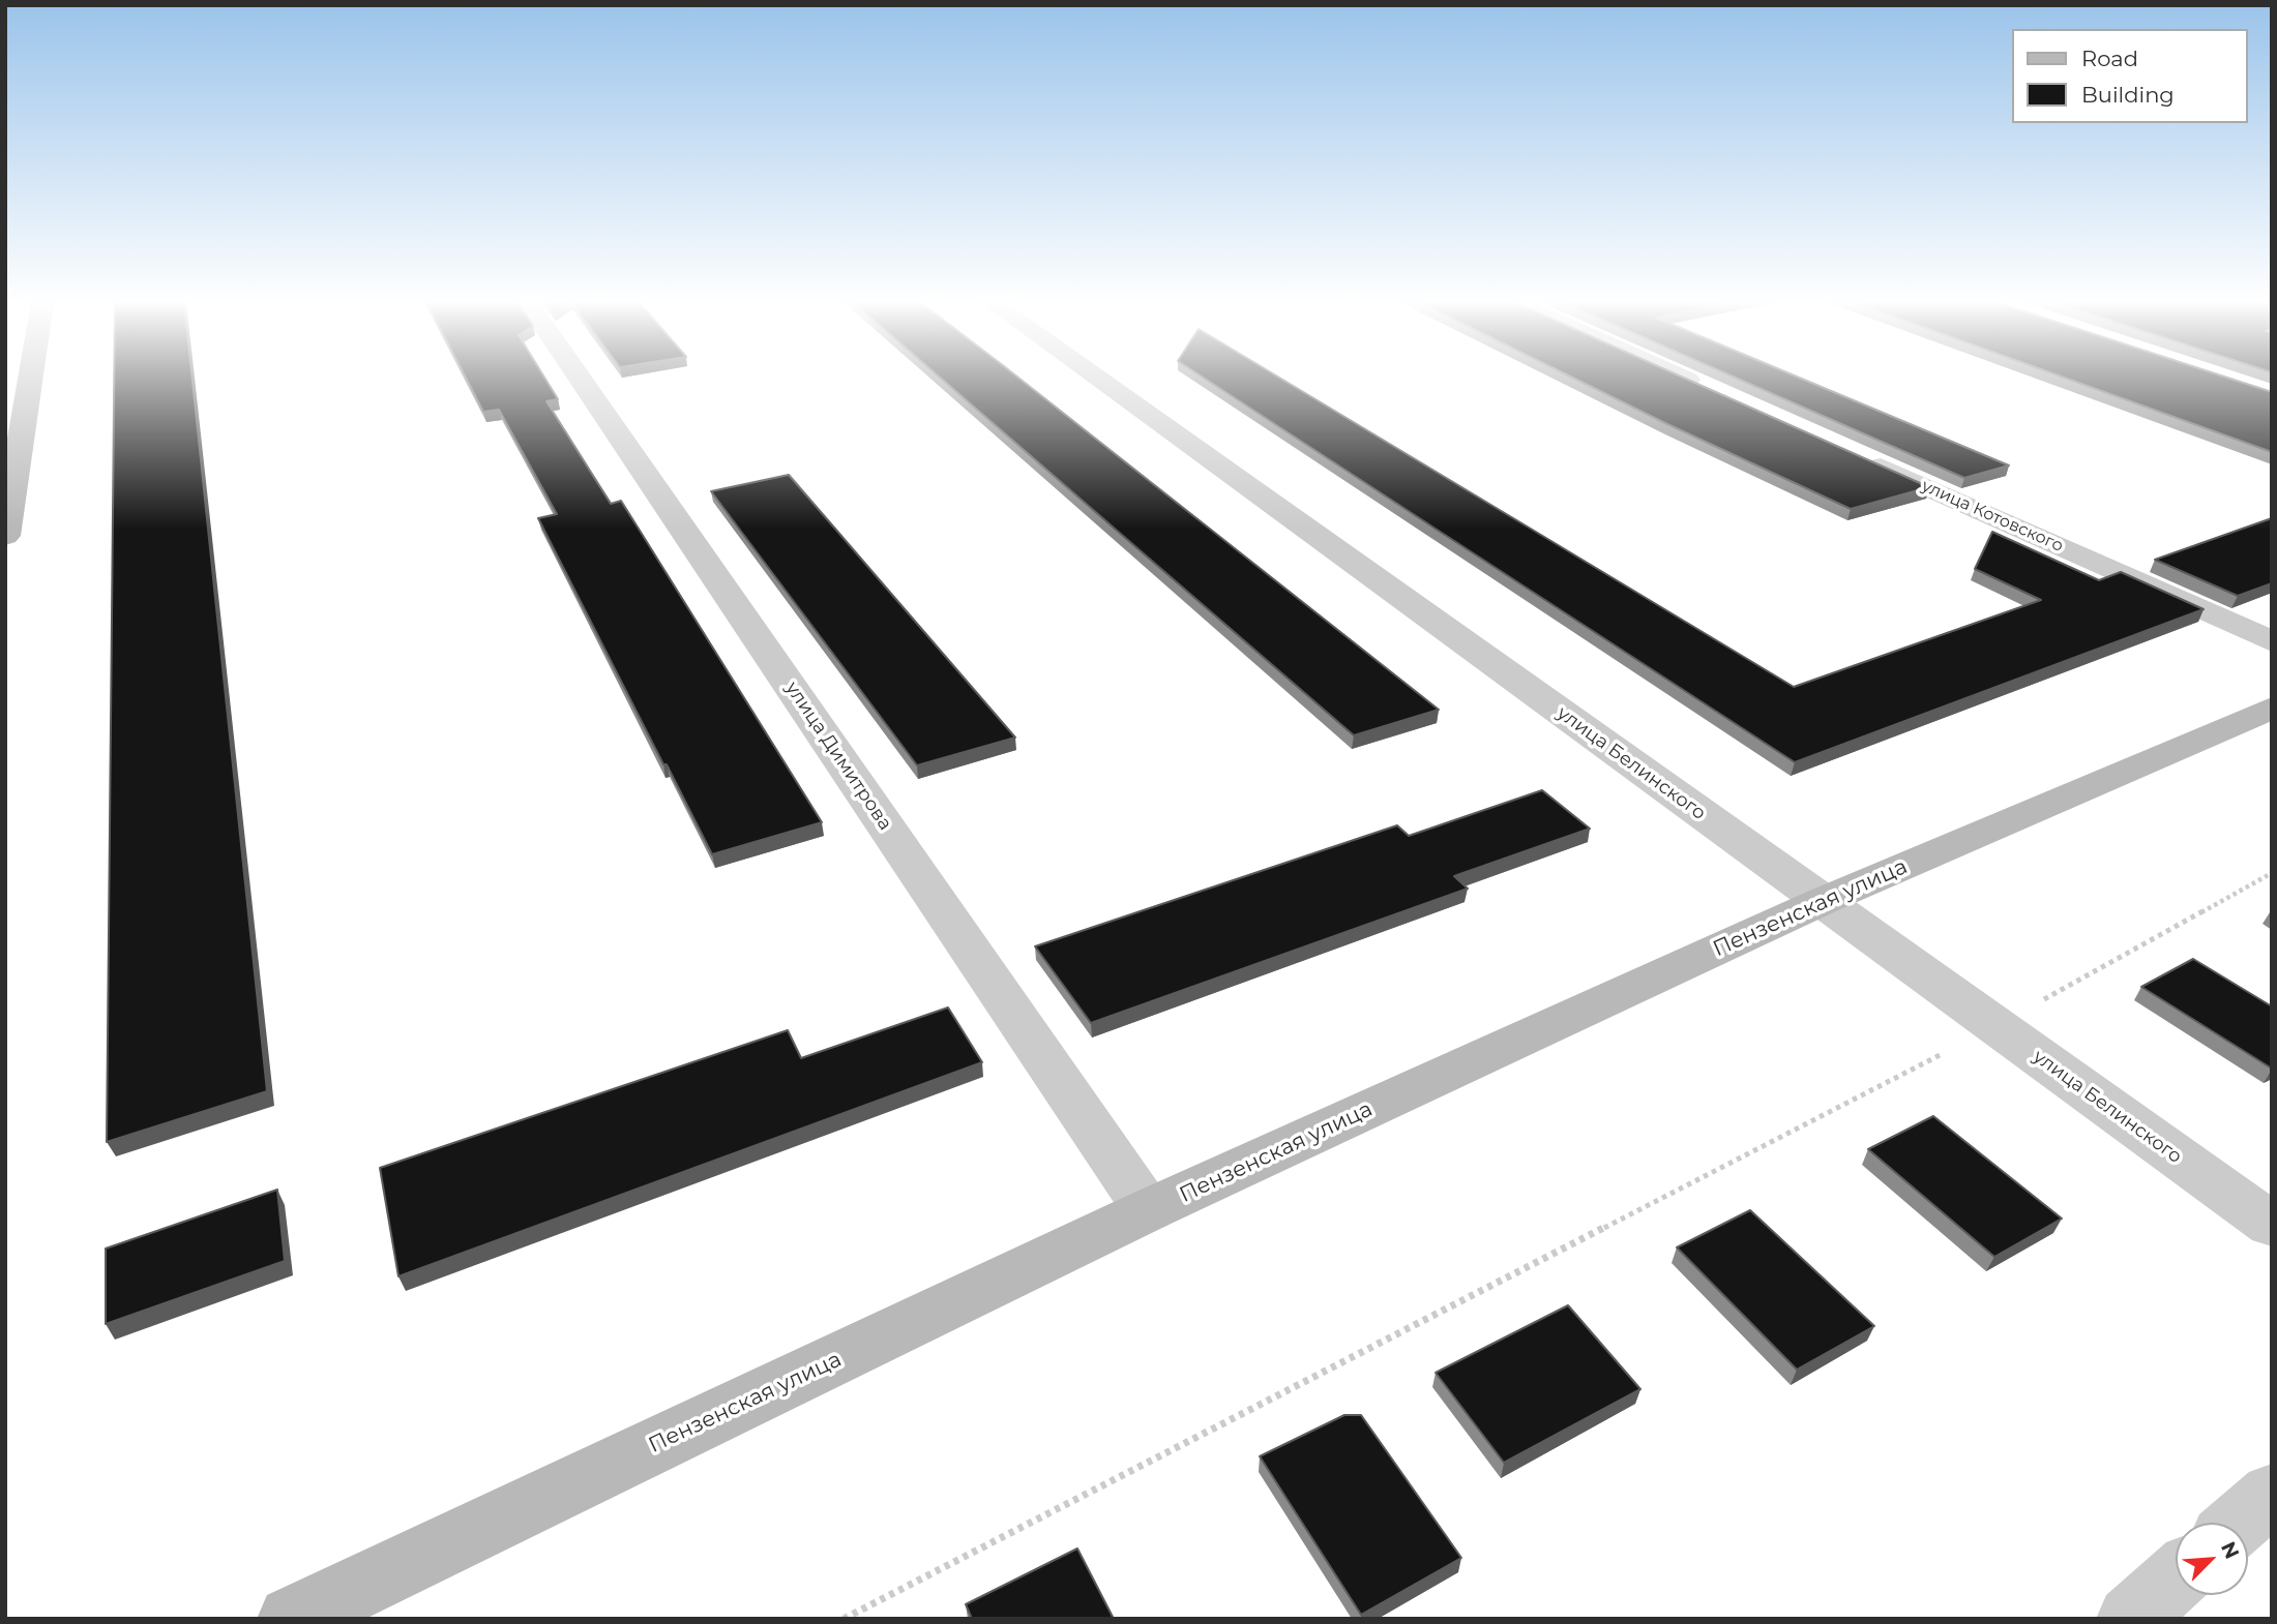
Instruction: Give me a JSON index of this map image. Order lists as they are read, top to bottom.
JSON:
{
  "streets": {
    "street": [
      "улица Котовского",
      "улица Димитрова",
      "улица Белинского",
      "Пензенская улица"
    ]
  },
  "crossings": [
    ["улица Димитрова", "Пензенская улица"],
    ["улица Белинского", "Пензенская улица"]
  ],
  "legend": ["Road", "Building"],
  "north": "top right"
}
